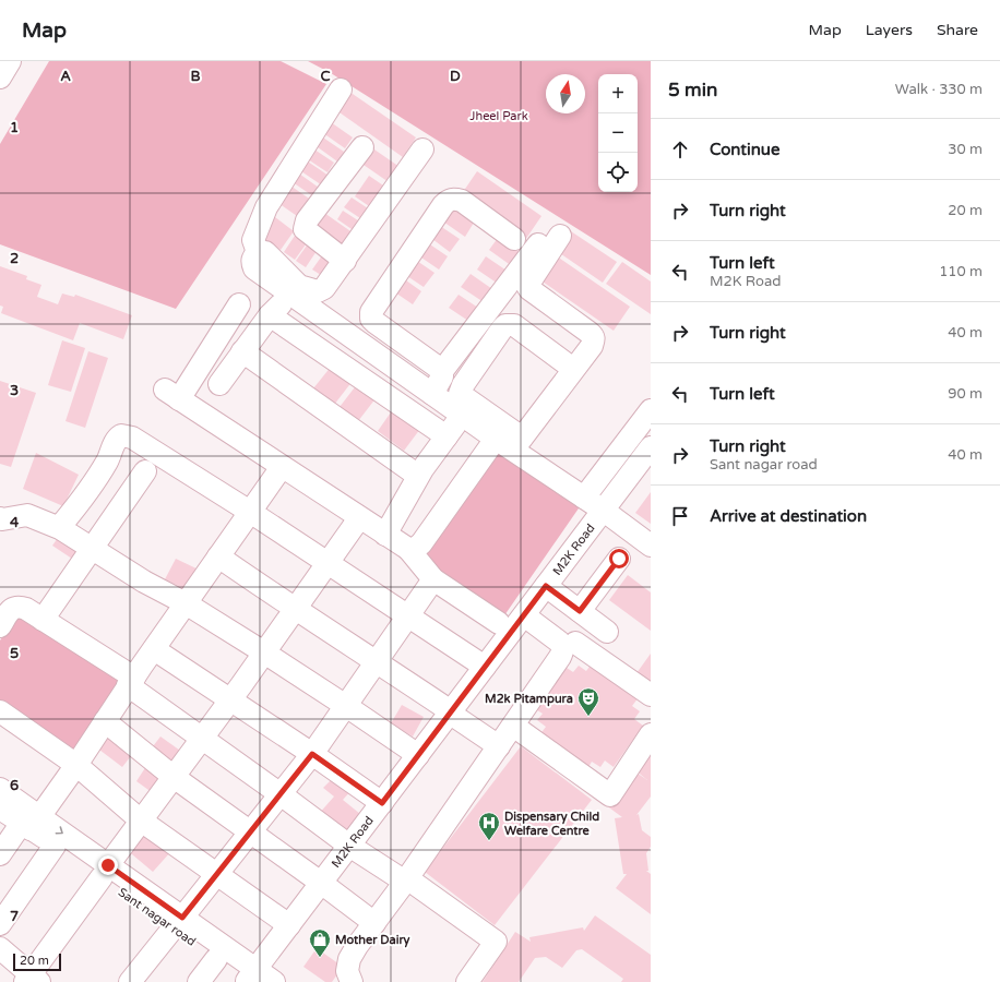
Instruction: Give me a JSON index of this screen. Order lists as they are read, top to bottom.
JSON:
{
  "streets": {
    "street": ["M2K Road", "Sant nagar road"]
  },
  "crossings": [
    ["M2K Road", "Sant nagar road"]
  ],
  "parks": ["Jheel Park"],
  "places": {
    "theatre": ["M2k Pitampura"],
    "hospital": ["Dispensary Child Welfare Centre"],
    "shop": ["Mother Dairy"]
  },
  "scale_bar": "20 m",
  "north": "top",
  "page": {
    "header": "Map",
    "nav": ["Map", "Layers", "Share"],
    "heading": ["5 min", "Walk · 330 m"],
    "map_buttons": ["+", "−"],
    "list": [
      ["Continue", "30 m"],
      ["Turn right", "20 m"],
      ["Turn left", "M2K Road", "110 m"],
      ["Turn right", "40 m"],
      ["Turn left", "90 m"],
      ["Turn right", "Sant nagar road", "40 m"],
      "Arrive at destination"
    ],
    "scale": "20 m"
  },
  "grid": {
    "columns": [
      "A",
      "B",
      "C",
      "D"
    ],
    "rows": [
      "1",
      "2",
      "3",
      "4",
      "5",
      "6",
      "7"
    ]
  }
}
